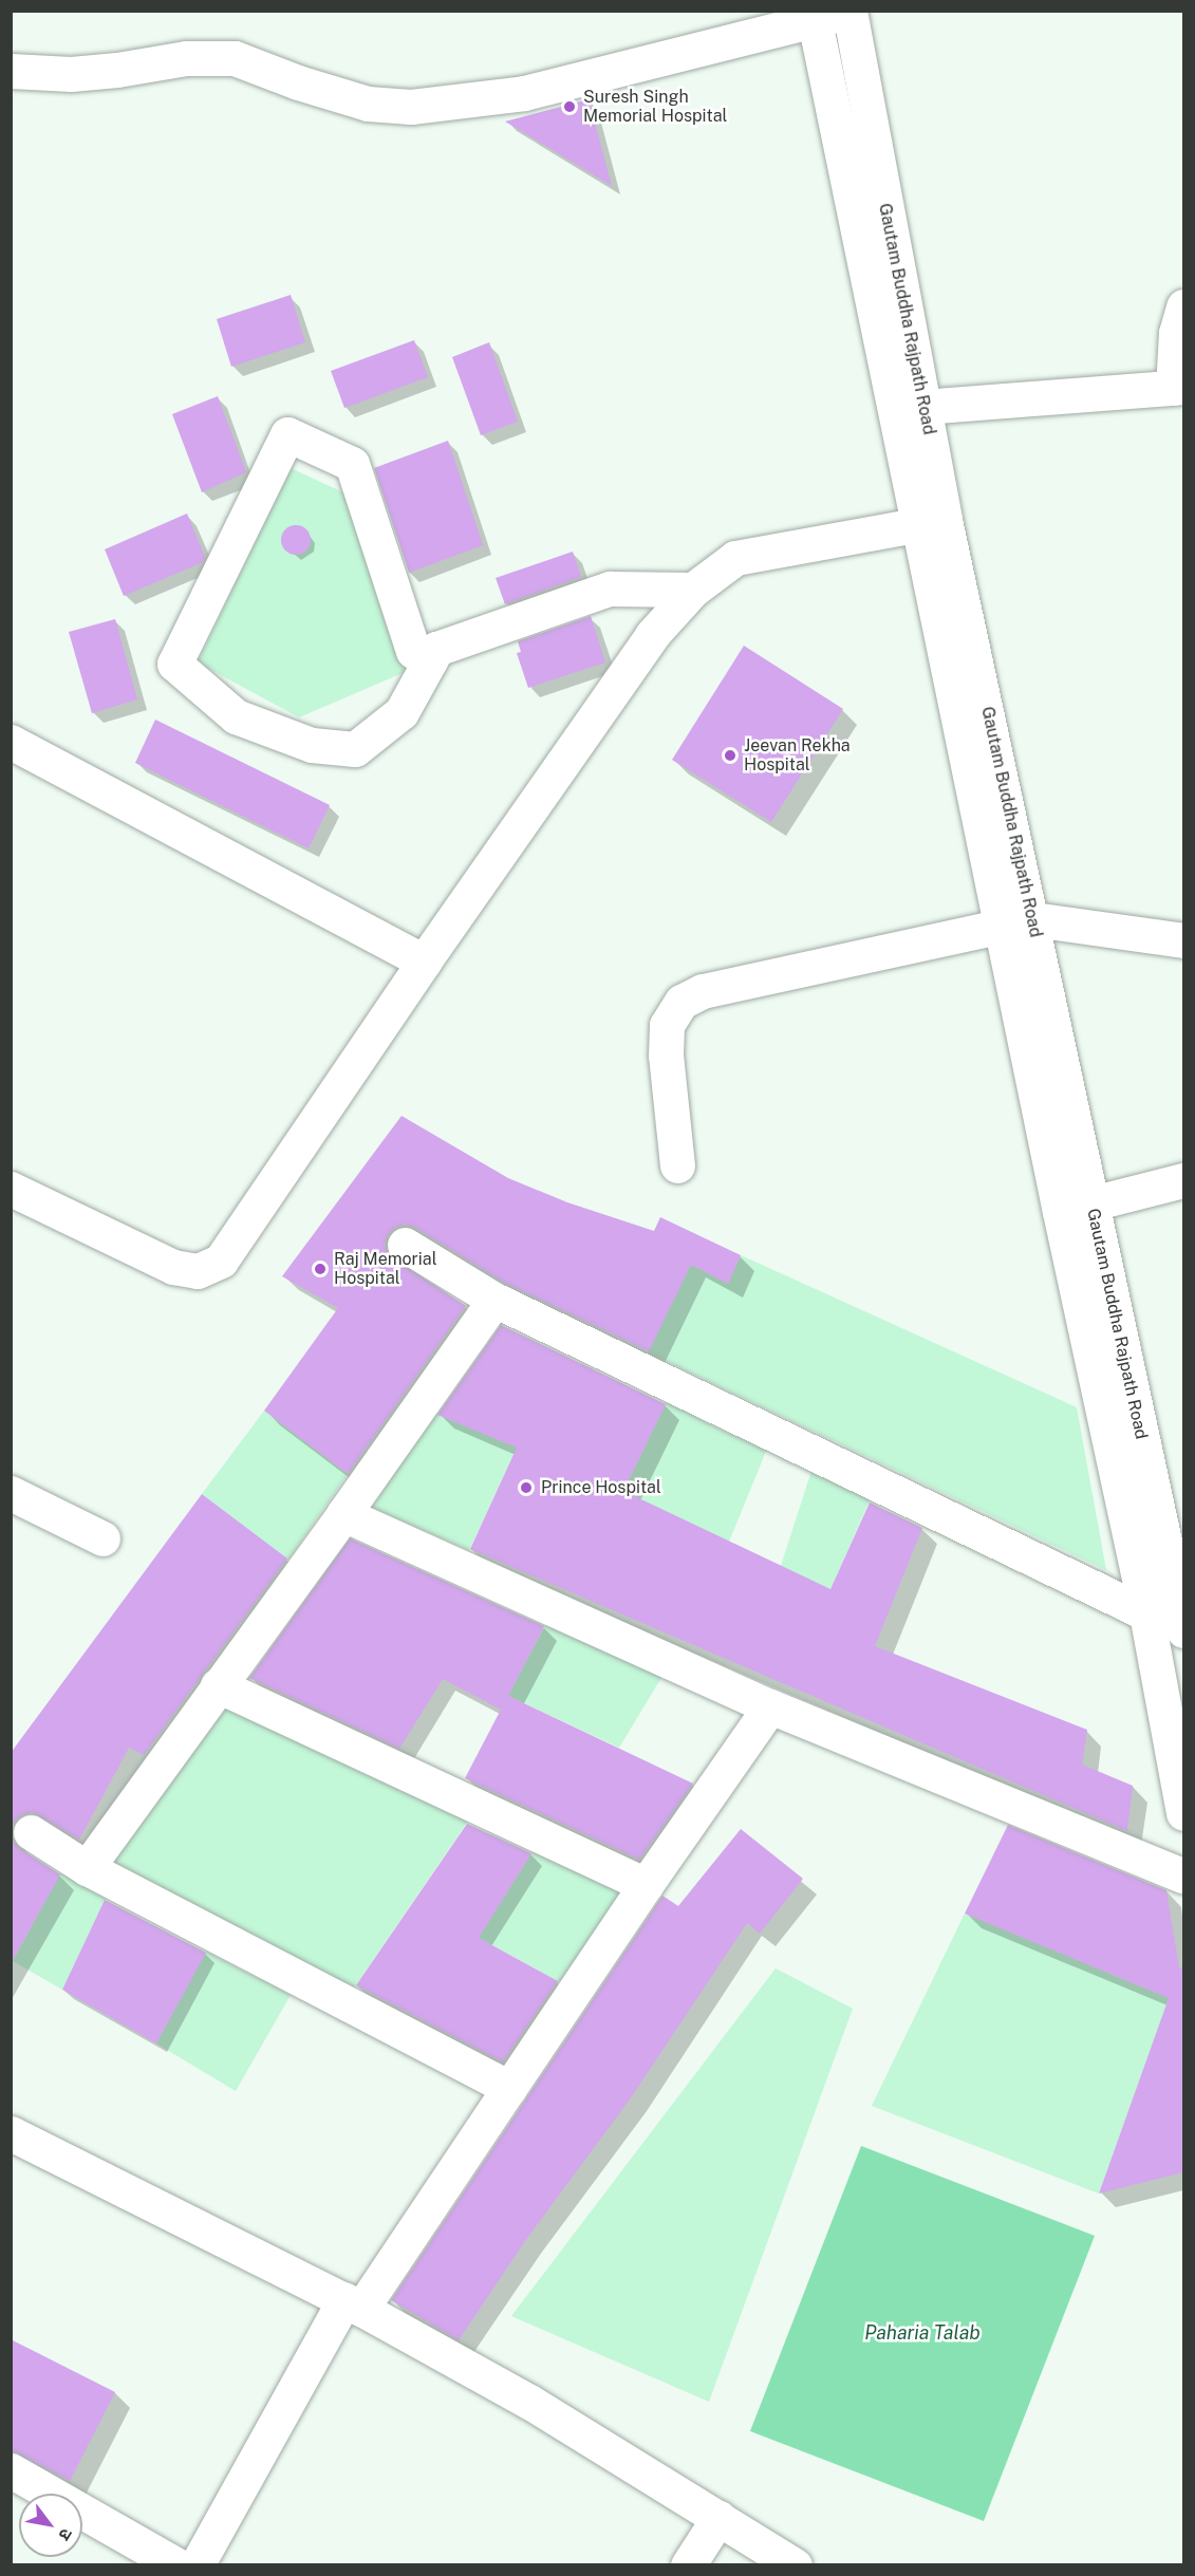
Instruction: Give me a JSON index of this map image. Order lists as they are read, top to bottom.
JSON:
{
  "streets": {
    "main road": ["Gautam Buddha Rajpath Road"]
  },
  "water": ["Paharia Talab"],
  "places": [
    "Suresh Singh Memorial Hospital",
    "Jeevan Rekha Hospital",
    "Raj Memorial Hospital",
    "Prince Hospital"
  ],
  "north": "bottom right"
}
